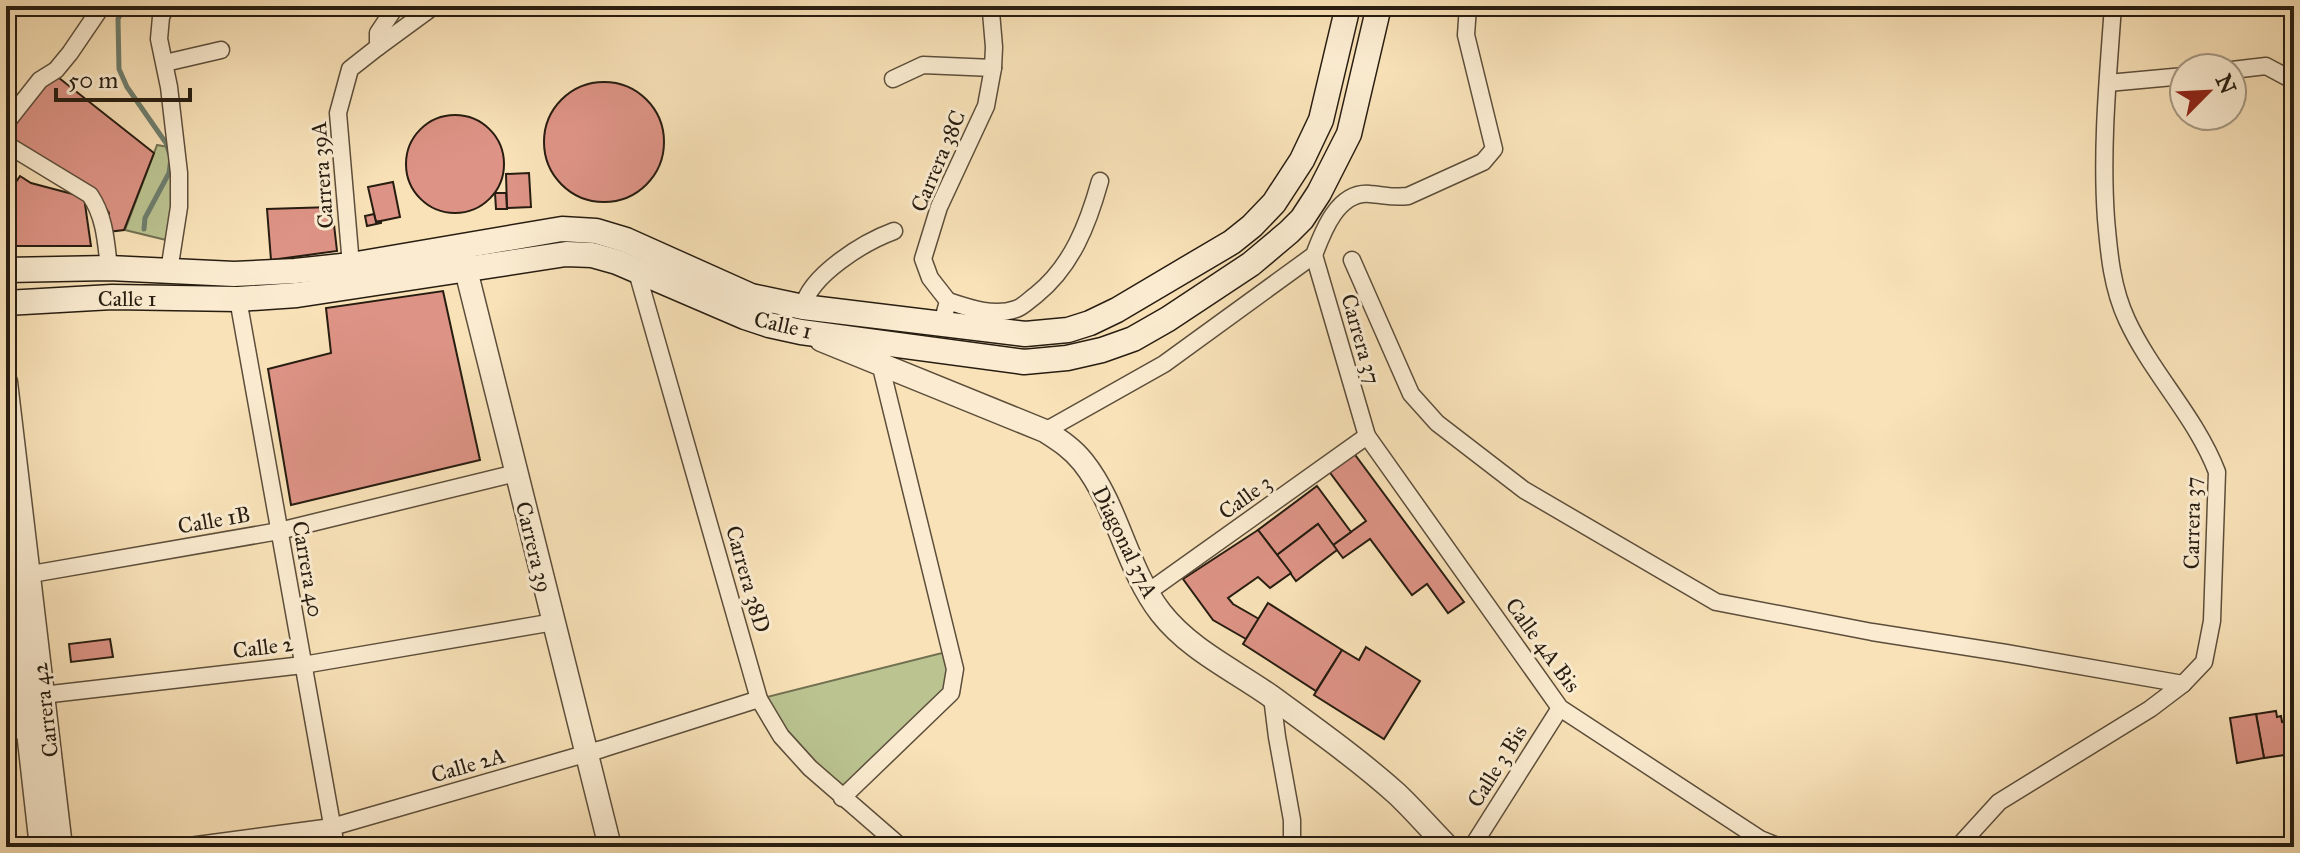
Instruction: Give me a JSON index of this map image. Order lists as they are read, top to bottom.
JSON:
{
  "streets": {
    "main road": ["Calle 1"],
    "street": [
      "Carrera 38C",
      "Carrera 39A",
      "Carrera 37",
      "Calle 3",
      "Calle 1B",
      "Diagonal 37A",
      "Carrera 39",
      "Carrera 40",
      "Carrera 38D",
      "Calle 4A Bis",
      "Calle 2",
      "Carrera 42",
      "Calle 2A",
      "Calle 3 Bis"
    ]
  },
  "crossings": [
    ["Carrera 38C", "Calle 1"],
    ["Carrera 39A", "Calle 1"],
    ["Calle 1", "Diagonal 37A"],
    ["Calle 1", "Carrera 39"],
    ["Calle 1", "Carrera 40"],
    ["Calle 1", "Carrera 38D"],
    ["Carrera 37", "Calle 3"],
    ["Carrera 37", "Calle 4A Bis"],
    ["Calle 3", "Diagonal 37A"],
    ["Calle 3", "Calle 4A Bis"],
    ["Calle 1B", "Carrera 39"],
    ["Calle 1B", "Carrera 40"],
    ["Calle 1B", "Carrera 42"],
    ["Carrera 39", "Calle 2"],
    ["Carrera 39", "Calle 2A"],
    ["Carrera 40", "Calle 2"],
    ["Carrera 40", "Calle 2A"],
    ["Carrera 38D", "Calle 2A"],
    ["Calle 4A Bis", "Calle 3 Bis"],
    ["Calle 2", "Carrera 42"]
  ],
  "scale_bar": "50 m",
  "north": "top right"
}
